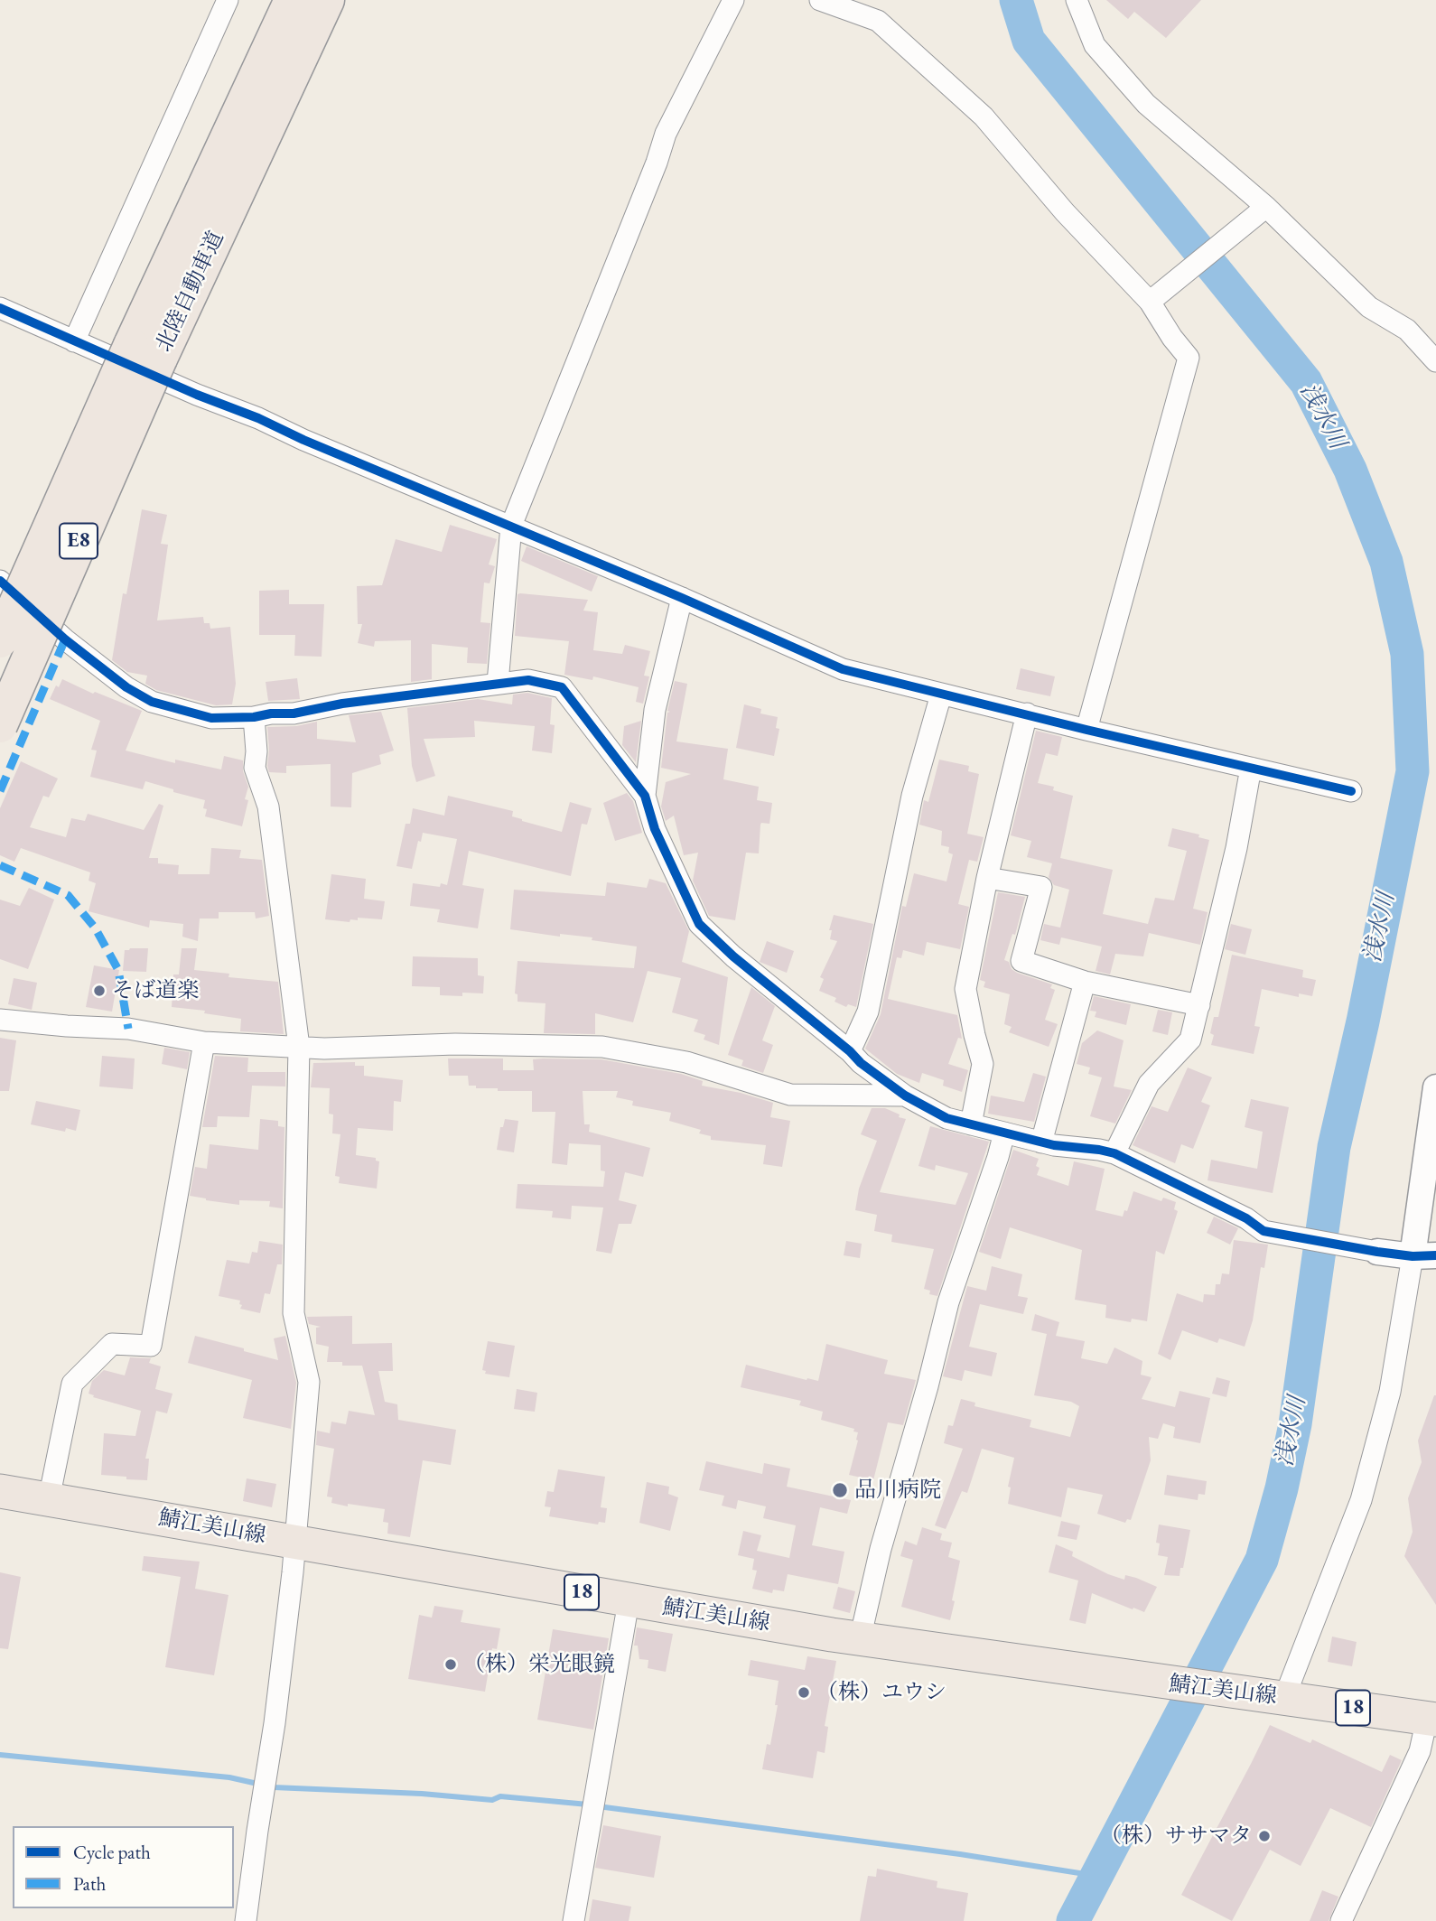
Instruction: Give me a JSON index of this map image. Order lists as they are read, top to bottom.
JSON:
{
  "streets": {
    "highway": ["北陸自動車道", "E8"],
    "main road": ["鯖江美山線", "18"]
  },
  "water": ["浅水川"],
  "places": [
    "そば道楽",
    "品川病院",
    "（株）栄光眼鏡",
    "（株）ユウシ",
    "（株）ササマタ"
  ],
  "legend": ["Cycle path", "Path"]
}
